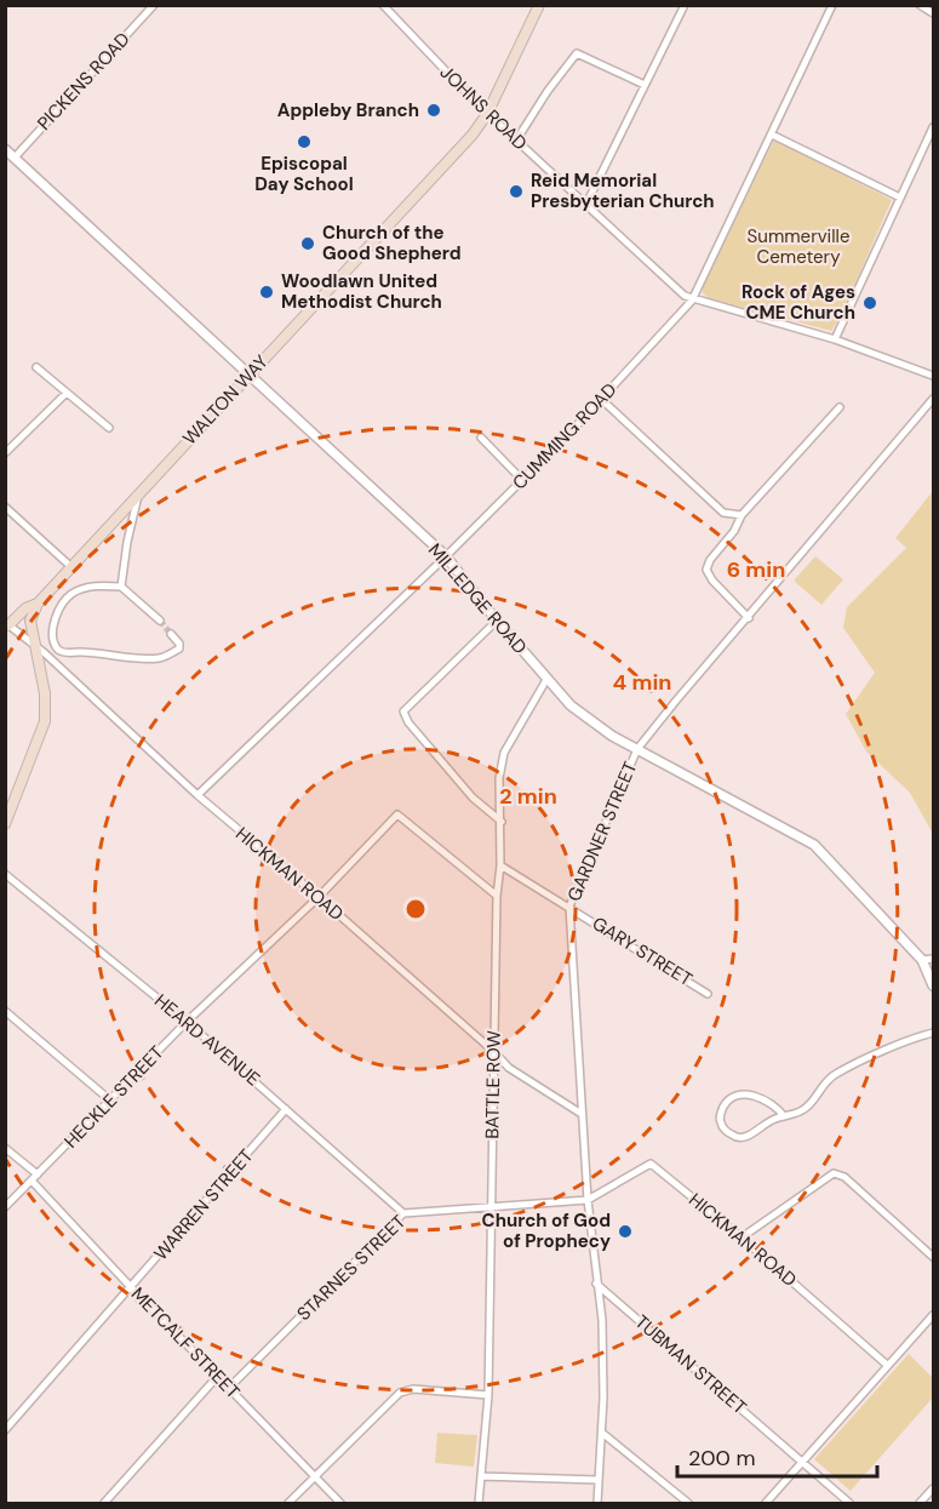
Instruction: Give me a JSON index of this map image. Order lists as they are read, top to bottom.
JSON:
{
  "streets": {
    "main road": ["WALTON WAY"],
    "street": [
      "PICKENS ROAD",
      "JOHNS ROAD",
      "CUMMING ROAD",
      "MILLEDGE ROAD",
      "GARDNER STREET",
      "HICKMAN ROAD",
      "GARY STREET",
      "HEARD AVENUE",
      "BATTLE ROW",
      "HECKLE STREET",
      "WARREN STREET",
      "STARNES STREET",
      "METCALF STREET",
      "TUBMAN STREET"
    ]
  },
  "crossings": [
    ["PICKENS ROAD", "MILLEDGE ROAD"],
    ["JOHNS ROAD", "WALTON WAY"],
    ["JOHNS ROAD", "CUMMING ROAD"],
    ["WALTON WAY", "MILLEDGE ROAD"],
    ["WALTON WAY", "HICKMAN ROAD"],
    ["CUMMING ROAD", "MILLEDGE ROAD"],
    ["CUMMING ROAD", "HICKMAN ROAD"],
    ["MILLEDGE ROAD", "GARDNER STREET"],
    ["MILLEDGE ROAD", "BATTLE ROW"],
    ["GARDNER STREET", "HICKMAN ROAD"],
    ["GARDNER STREET", "GARY STREET"],
    ["GARDNER STREET", "STARNES STREET"],
    ["GARDNER STREET", "TUBMAN STREET"],
    ["HICKMAN ROAD", "BATTLE ROW"],
    ["HICKMAN ROAD", "HECKLE STREET"],
    ["HICKMAN ROAD", "STARNES STREET"],
    ["GARY STREET", "BATTLE ROW"],
    ["HEARD AVENUE", "HECKLE STREET"],
    ["HEARD AVENUE", "WARREN STREET"],
    ["HEARD AVENUE", "STARNES STREET"],
    ["BATTLE ROW", "STARNES STREET"],
    ["HECKLE STREET", "METCALF STREET"],
    ["WARREN STREET", "METCALF STREET"],
    ["STARNES STREET", "METCALF STREET"]
  ],
  "parks": ["Summerville Cemetery"],
  "places": [
    "Appleby Branch",
    "Episcopal Day School",
    "Reid Memorial Presbyterian Church",
    "Church of the Good Shepherd",
    "Woodlawn United Methodist Church",
    "Rock of Ages CME Church",
    "Church of God of Prophecy"
  ],
  "scale_bar": "200 m",
  "rings": ["6 min", "4 min", "2 min"]
}
